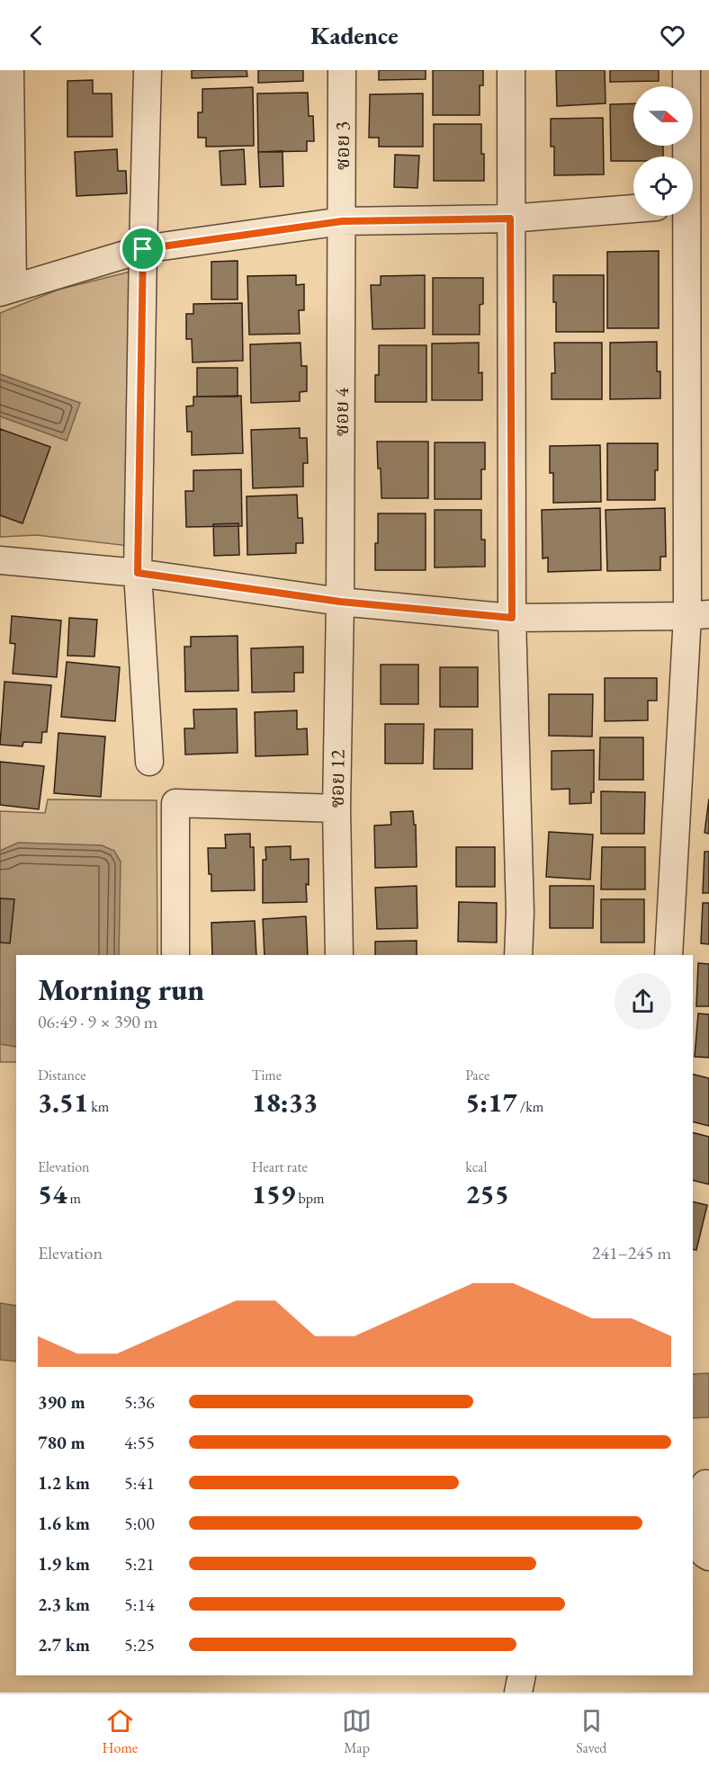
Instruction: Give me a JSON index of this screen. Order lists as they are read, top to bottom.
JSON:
{
  "streets": {
    "street": ["ซอย 3", "ซอย 4", "ซอย 12"]
  },
  "crossings": [
    ["ซอย 3", "ซอย 4"],
    ["ซอย 4", "ซอย 12"]
  ],
  "north": "right",
  "page": {
    "header": "Kadence",
    "heading": ["Morning run", "06:49 · 9 × 390 m"],
    "stats": [
      ["Distance", "3.51 km"],
      ["Time", "18:33"],
      ["Pace", "5:17 /km"],
      ["Elevation", "54 m"],
      ["Heart rate", "159 bpm"],
      ["kcal", "255"]
    ],
    "chart": ["Elevation", "241–245 m"],
    "list": [
      {
        "name": "390 m",
        "note": "5:36"
      },
      {
        "name": "780 m",
        "note": "4:55"
      },
      {
        "name": "1.2 km",
        "note": "5:41"
      },
      {
        "name": "1.6 km",
        "note": "5:00"
      },
      {
        "name": "1.9 km",
        "note": "5:21"
      },
      {
        "name": "2.3 km",
        "note": "5:14"
      },
      {
        "name": "2.7 km",
        "note": "5:25"
      }
    ],
    "tabs": ["Home", "Map", "Saved"]
  }
}
